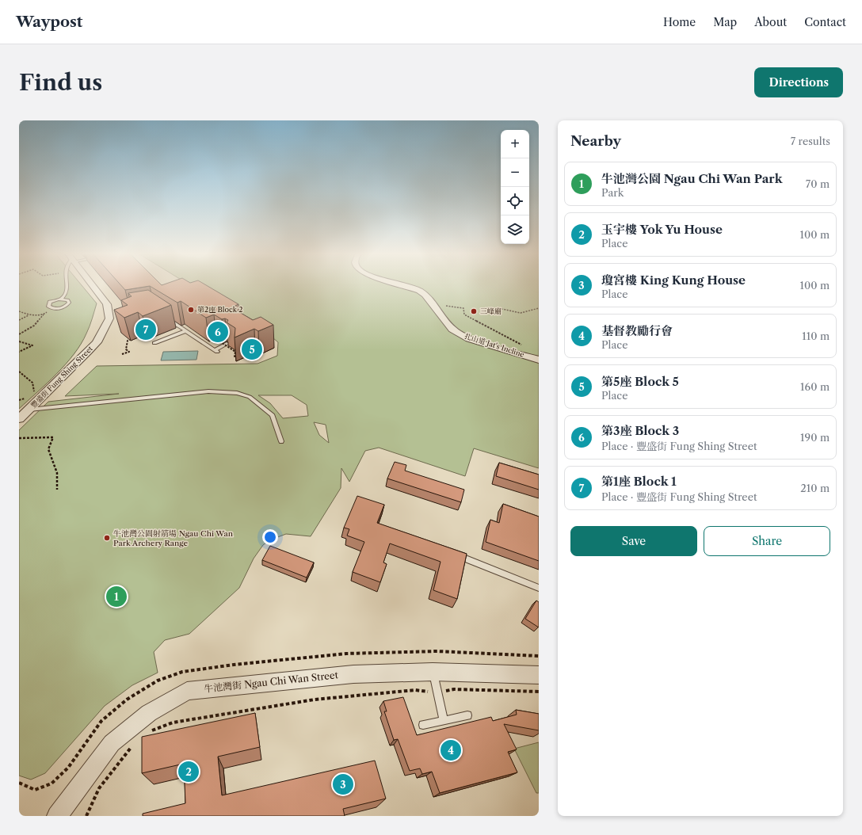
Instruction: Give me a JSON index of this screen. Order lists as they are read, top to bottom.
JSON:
{
  "streets": {
    "street": ["扎山道 Jat's Incline", "豐盛街 Fung Shing Street", "牛池灣街 Ngau Chi Wan Street"]
  },
  "places": ["第2座 Block 2", "三峰廟", "牛池灣公園射箭場 Ngau Chi Wan Park Archery Range"],
  "page": {
    "header": "Waypost",
    "nav": [
      "Home",
      "Map",
      "About",
      "Contact"
    ],
    "buttons": [
      "Directions",
      ["Save", "Share"]
    ],
    "title": "Find us",
    "heading": ["Nearby", "7 results"],
    "map_buttons": ["+", "−"],
    "list": [
      {
        "mark": "1",
        "name": "牛池灣公園 Ngau Chi Wan Park",
        "note": "Park",
        "value": "70 m"
      },
      {
        "mark": "2",
        "name": "玉宇樓 Yok Yu House",
        "note": "Place",
        "value": "100 m"
      },
      {
        "mark": "3",
        "name": "瓊宮樓 King Kung House",
        "note": "Place",
        "value": "100 m"
      },
      {
        "mark": "4",
        "name": "基督教勵行會",
        "note": "Place",
        "value": "110 m"
      },
      {
        "mark": "5",
        "name": "第5座 Block 5",
        "note": "Place",
        "value": "160 m"
      },
      {
        "mark": "6",
        "name": "第3座 Block 3",
        "note": "Place · 豐盛街 Fung Shing Street",
        "value": "190 m"
      },
      {
        "mark": "7",
        "name": "第1座 Block 1",
        "note": "Place · 豐盛街 Fung Shing Street",
        "value": "210 m"
      }
    ],
    "pins": [
      "7",
      "6",
      "5",
      "1",
      "4",
      "2",
      "3"
    ]
  }
}
